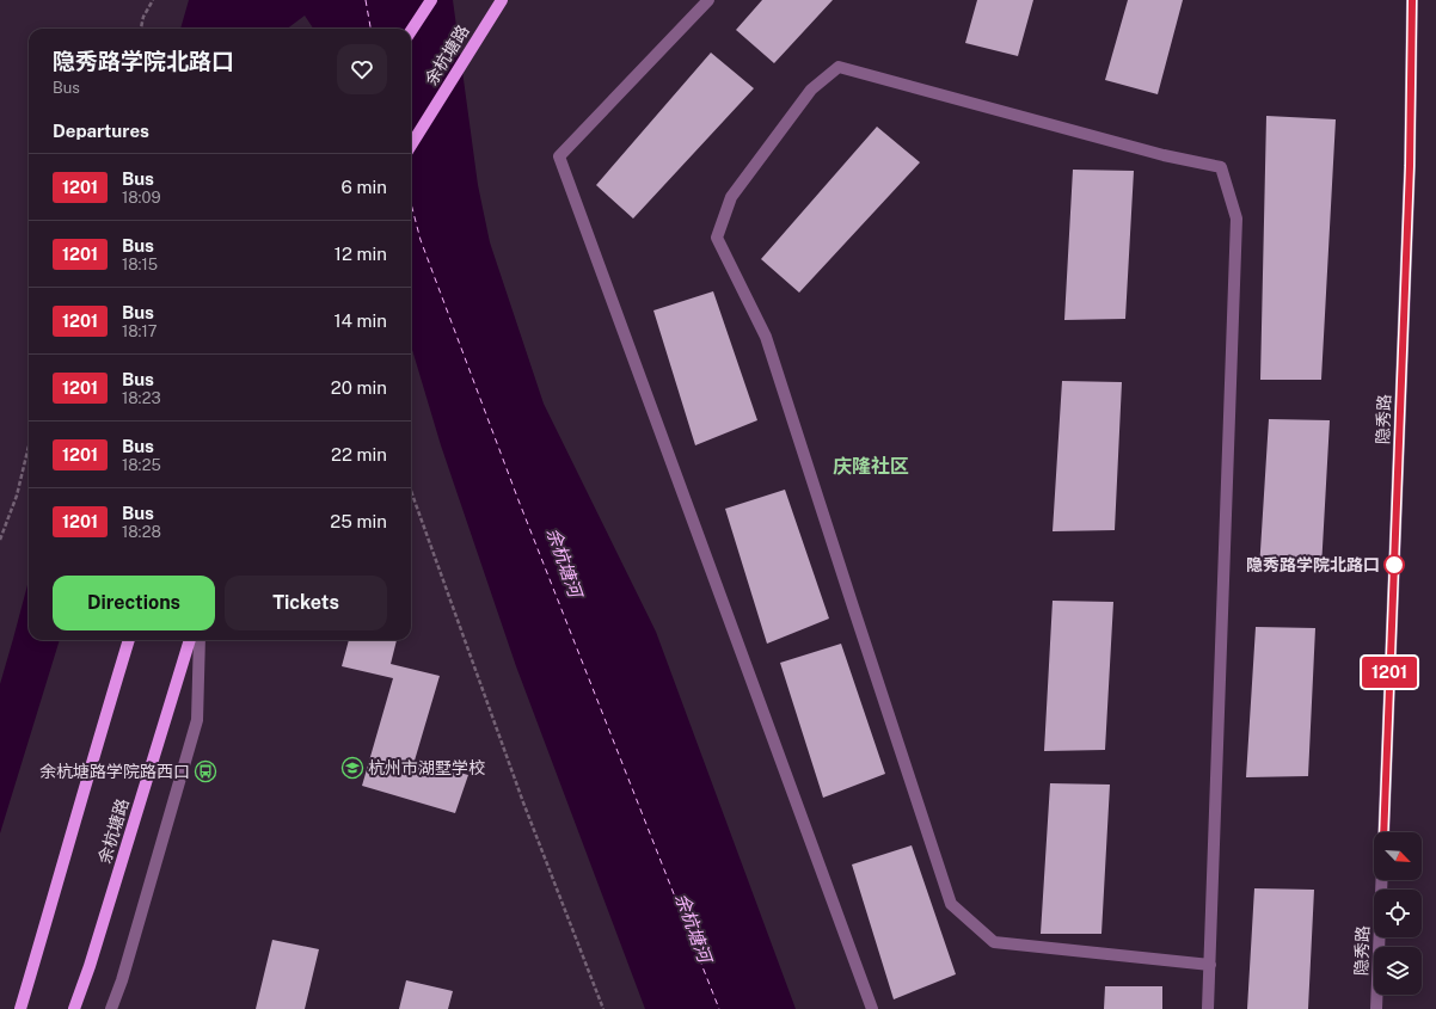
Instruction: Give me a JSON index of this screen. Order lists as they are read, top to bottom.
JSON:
{
  "streets": {
    "main road": ["余杭塘路"],
    "street": ["隐秀路"]
  },
  "districts": ["庆隆社区"],
  "water": ["余杭塘河"],
  "places": {
    "other": ["隐秀路学院北路口"],
    "school or university": ["杭州市湖墅学校"],
    "bus stop": ["余杭塘路学院路西口"]
  },
  "lines": ["bus line 1201"],
  "north": "bottom right",
  "page": {
    "on_map": "1201",
    "heading": [
      ["隐秀路学院北路口", "Bus"],
      "Departures"
    ],
    "list": [
      {
        "mark": "1201",
        "name": "Bus",
        "note": "18:09",
        "value": "6 min"
      },
      {
        "mark": "1201",
        "name": "Bus",
        "note": "18:15",
        "value": "12 min"
      },
      {
        "mark": "1201",
        "name": "Bus",
        "note": "18:17",
        "value": "14 min"
      },
      {
        "mark": "1201",
        "name": "Bus",
        "note": "18:23",
        "value": "20 min"
      },
      {
        "mark": "1201",
        "name": "Bus",
        "note": "18:25",
        "value": "22 min"
      },
      {
        "mark": "1201",
        "name": "Bus",
        "note": "18:28",
        "value": "25 min"
      }
    ],
    "buttons": ["Directions", "Tickets"]
  }
}
